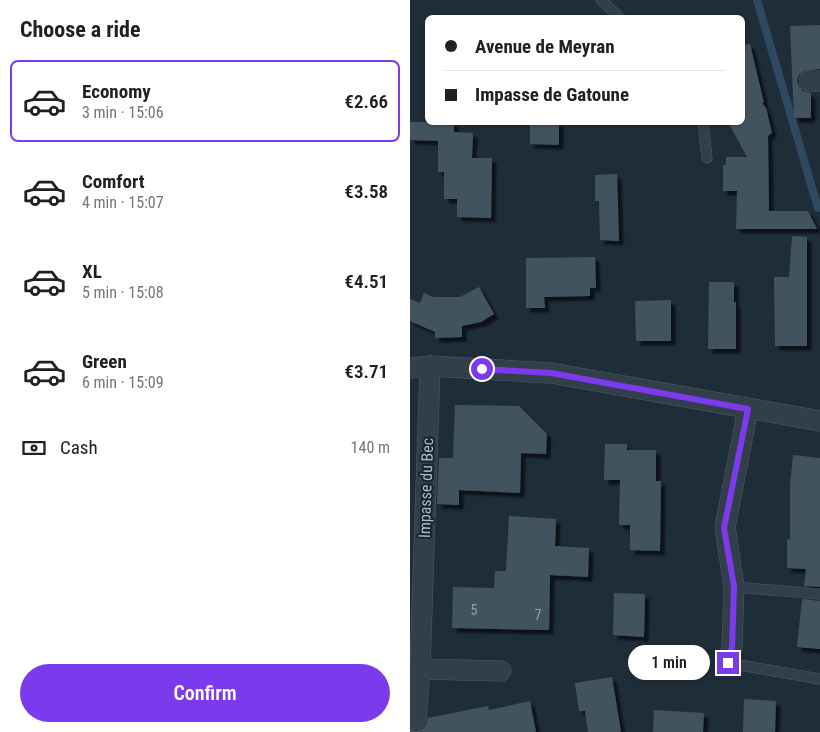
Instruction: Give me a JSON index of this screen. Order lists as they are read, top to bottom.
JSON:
{
  "streets": {
    "street": ["Impasse du Bec"]
  },
  "house_numbers": ["5", "7"],
  "page": {
    "heading": "Choose a ride",
    "banner": ["Avenue de Meyran", "Impasse de Gatoune"],
    "list": [
      {
        "name": "Economy",
        "note": "3 min · 15:06",
        "value": "€2.66"
      },
      {
        "name": "Comfort",
        "note": "4 min · 15:07",
        "value": "€3.58"
      },
      {
        "name": "XL",
        "note": "5 min · 15:08",
        "value": "€4.51"
      },
      {
        "name": "Green",
        "note": "6 min · 15:09",
        "value": "€3.71"
      }
    ],
    "pay": ["Cash", "140 m"],
    "bubble": "1 min",
    "buttons": "Confirm"
  }
}
